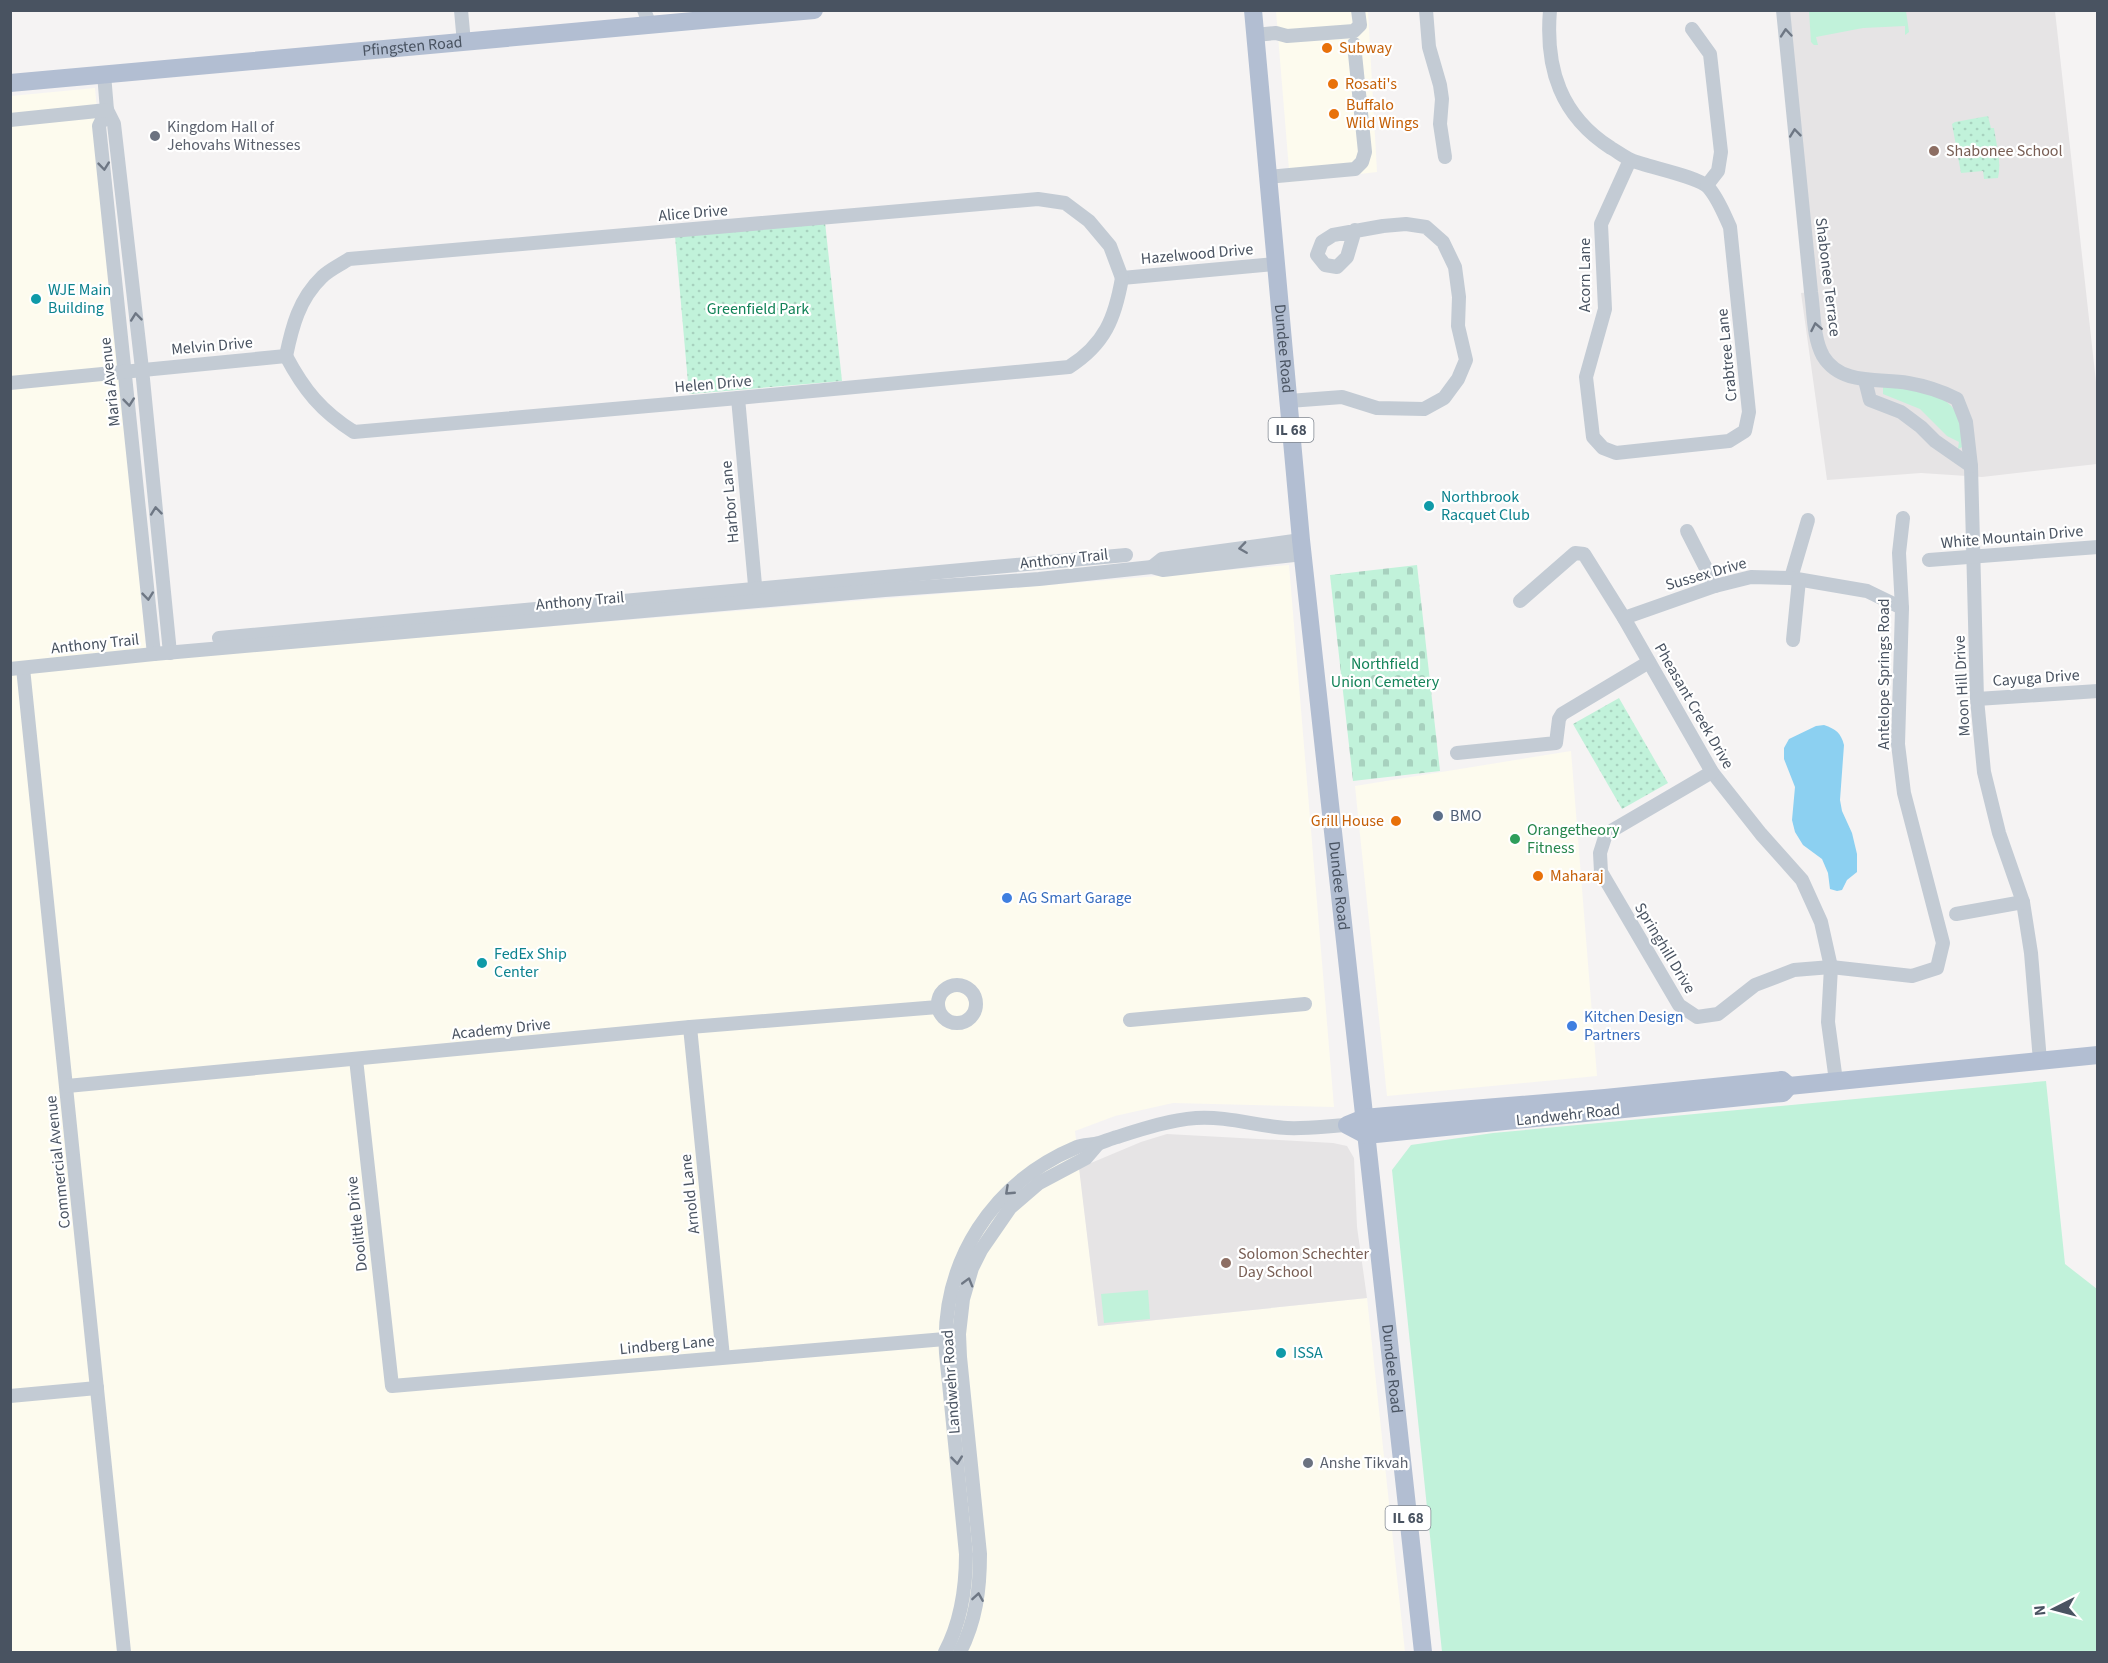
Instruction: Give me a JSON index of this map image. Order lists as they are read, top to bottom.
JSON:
{
  "streets": {
    "main road": [
      "Pfingsten Road",
      "Dundee Road",
      "IL 68",
      "Landwehr Road"
    ],
    "street": [
      "Alice Drive",
      "Hazelwood Drive",
      "Acorn Lane",
      "Shabonee Terrace",
      "Melvin Drive",
      "Crabtree Lane",
      "Maria Avenue",
      "Helen Drive",
      "Harbor Lane",
      "White Mountain Drive",
      "Anthony Trail",
      "Sussex Drive",
      "Antelope Springs Road",
      "Cayuga Drive",
      "Moon Hill Drive",
      "Pheasant Creek Drive",
      "Springhill Drive",
      "Academy Drive",
      "Commercial Avenue",
      "Arnold Lane",
      "Doolittle Drive",
      "Lindberg Lane"
    ]
  },
  "crossings": [
    ["Pfingsten Road", "Maria Avenue"],
    ["Alice Drive", "Hazelwood Drive"],
    ["Alice Drive", "Melvin Drive"],
    ["Alice Drive", "Helen Drive"],
    ["Hazelwood Drive", "Dundee Road"],
    ["Hazelwood Drive", "Helen Drive"],
    ["Acorn Lane", "Crabtree Lane"],
    ["Shabonee Terrace", "Moon Hill Drive"],
    ["Melvin Drive", "Maria Avenue"],
    ["Melvin Drive", "Helen Drive"],
    ["Dundee Road", "Anthony Trail"],
    ["Dundee Road", "Landwehr Road"],
    ["Maria Avenue", "Anthony Trail"],
    ["Helen Drive", "Harbor Lane"],
    ["Harbor Lane", "Anthony Trail"],
    ["White Mountain Drive", "Moon Hill Drive"],
    ["Anthony Trail", "Commercial Avenue"],
    ["Sussex Drive", "Antelope Springs Road"],
    ["Sussex Drive", "Pheasant Creek Drive"],
    ["Antelope Springs Road", "Springhill Drive"],
    ["Cayuga Drive", "Moon Hill Drive"],
    ["Moon Hill Drive", "Landwehr Road"],
    ["Pheasant Creek Drive", "Springhill Drive"],
    ["Pheasant Creek Drive", "Landwehr Road"],
    ["Academy Drive", "Commercial Avenue"],
    ["Academy Drive", "Arnold Lane"],
    ["Academy Drive", "Doolittle Drive"],
    ["Landwehr Road", "Lindberg Lane"],
    ["Arnold Lane", "Lindberg Lane"],
    ["Doolittle Drive", "Lindberg Lane"]
  ],
  "parks": ["Greenfield Park", "Northfield Union Cemetery"],
  "places": [
    "Subway",
    "Rosati's",
    "Buffalo Wild Wings",
    "Kingdom Hall of Jehovahs Witnesses",
    "Shabonee School",
    "WJE Main Building",
    "Northbrook Racquet Club",
    "BMO",
    "Grill House",
    "Orangetheory Fitness",
    "Maharaj",
    "AG Smart Garage",
    "FedEx Ship Center",
    "Kitchen Design Partners",
    "Solomon Schechter Day School",
    "ISSA",
    "Anshe Tikvah"
  ],
  "north": "left"
}
